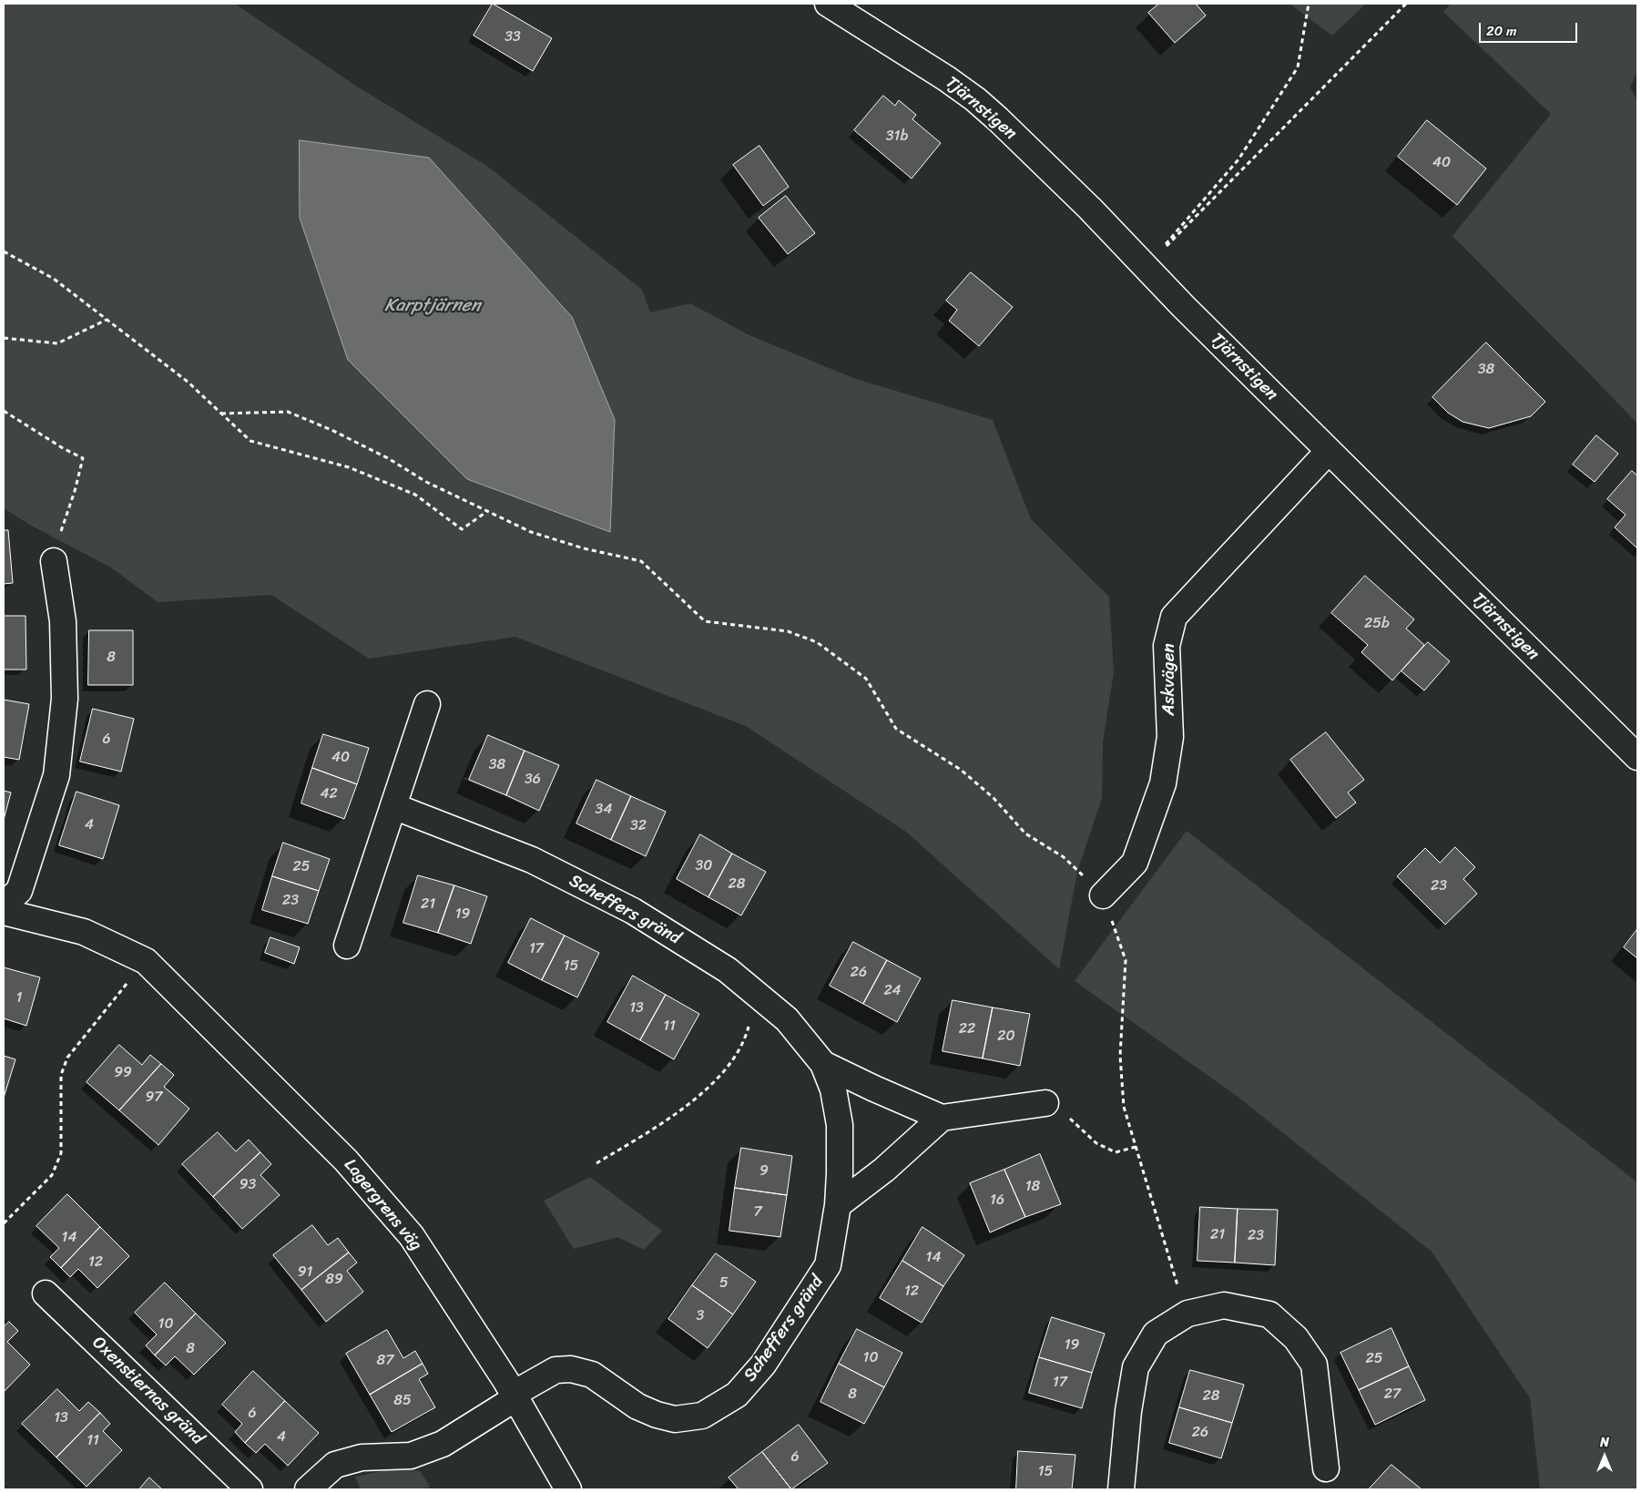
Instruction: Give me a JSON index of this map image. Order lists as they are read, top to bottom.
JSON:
{
  "streets": {
    "street": [
      "Tjärnstigen",
      "Askvägen",
      "Scheffers gränd",
      "Lagergrens väg",
      "Oxenstiernas gränd"
    ]
  },
  "crossings": [
    ["Tjärnstigen", "Askvägen"],
    ["Scheffers gränd", "Lagergrens väg"]
  ],
  "water": ["Karptjärnen"],
  "house_numbers": [
    "33",
    "31b",
    "40",
    "38",
    "25b",
    "8",
    "6",
    "40",
    "38",
    "36",
    "42",
    "34",
    "4",
    "32",
    "30",
    "25",
    "28",
    "23",
    "23",
    "21",
    "19",
    "17",
    "15",
    "26",
    "24",
    "1",
    "13",
    "11",
    "22",
    "20",
    "99",
    "97",
    "9",
    "93",
    "18",
    "16",
    "7",
    "21",
    "23",
    "14",
    "14",
    "12",
    "91",
    "89",
    "5",
    "12",
    "3",
    "10",
    "19",
    "8",
    "10",
    "25",
    "87",
    "17",
    "8",
    "27",
    "28",
    "85",
    "6",
    "13",
    "26",
    "4",
    "11",
    "6",
    "15"
  ],
  "scale_bar": "20 m",
  "north": "top"
}
